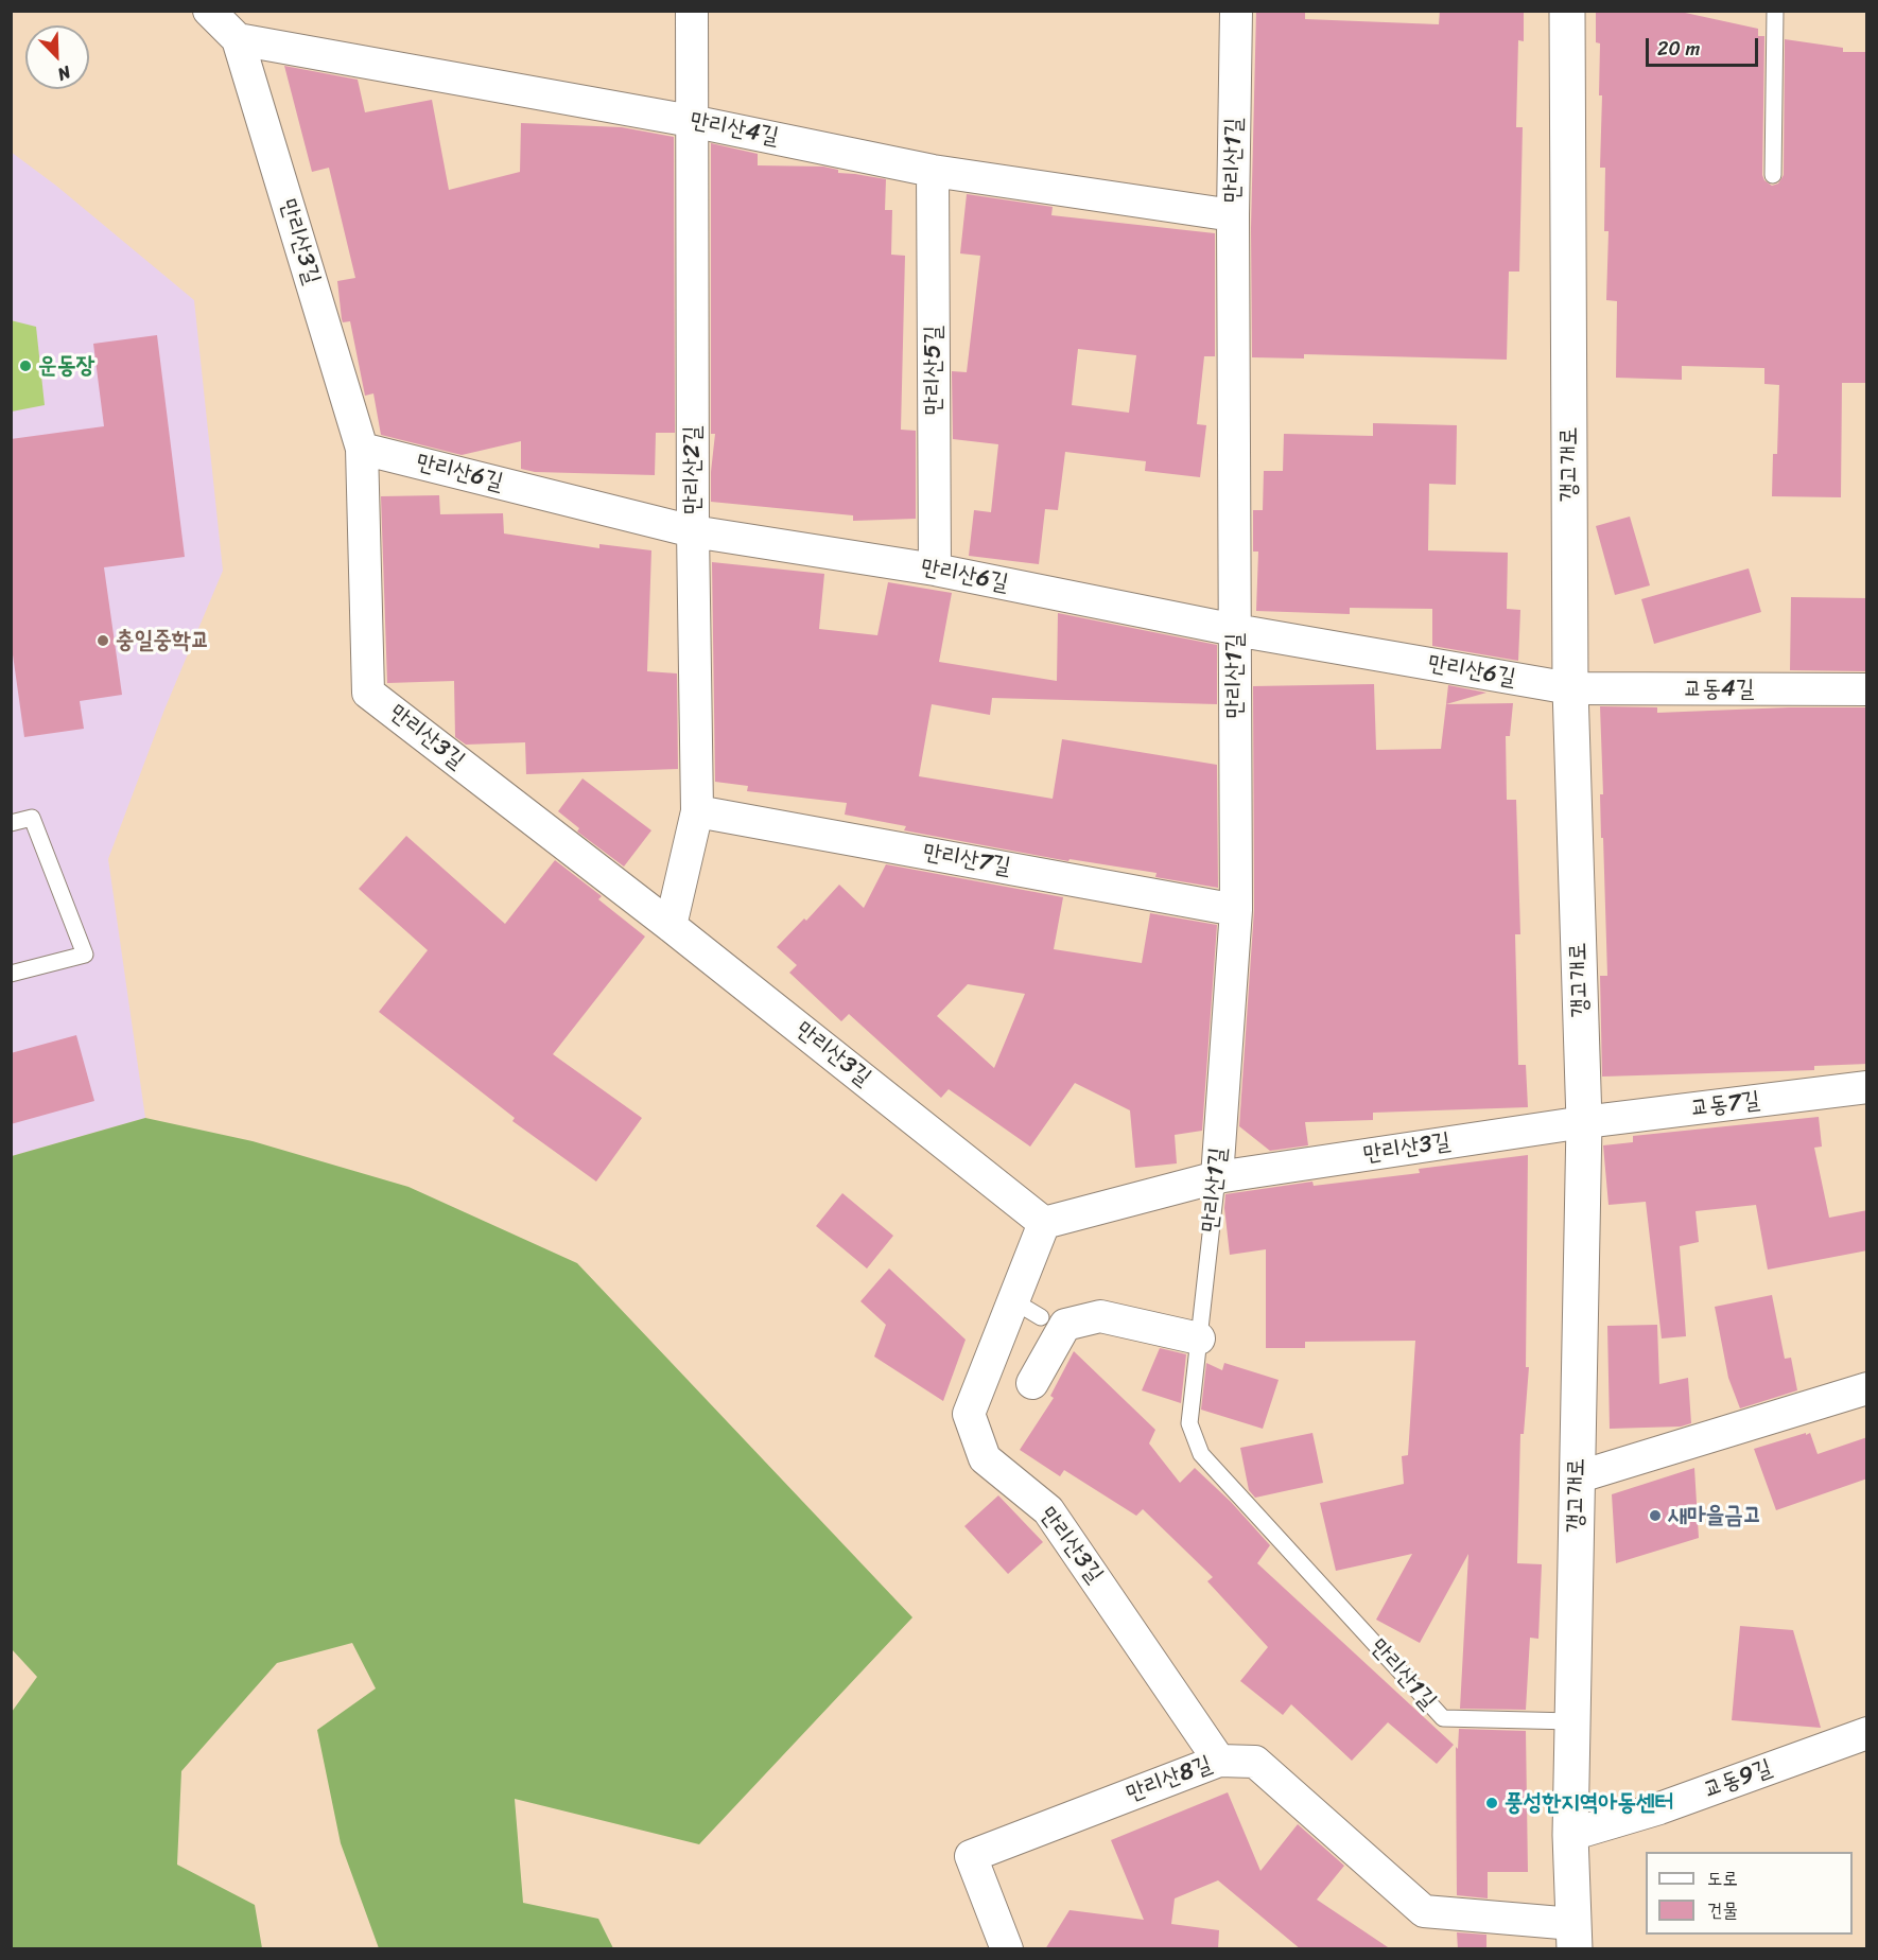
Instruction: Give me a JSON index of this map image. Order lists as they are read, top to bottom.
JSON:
{
  "streets": {
    "street": [
      "만리산4길",
      "만리산1길",
      "만리산3길",
      "만리산5길",
      "갱고개로",
      "만리산2길",
      "만리산6길",
      "교동4길",
      "만리산7길",
      "교동7길",
      "만리산8길",
      "교동9길"
    ]
  },
  "crossings": [
    ["만리산4길", "만리산1길"],
    ["만리산4길", "만리산3길"],
    ["만리산4길", "만리산5길"],
    ["만리산4길", "만리산2길"],
    ["만리산1길", "만리산3길"],
    ["만리산1길", "갱고개로"],
    ["만리산1길", "만리산6길"],
    ["만리산1길", "만리산7길"],
    ["만리산3길", "갱고개로"],
    ["만리산3길", "만리산2길"],
    ["만리산3길", "만리산6길"],
    ["만리산3길", "교동7길"],
    ["만리산3길", "만리산8길"],
    ["만리산5길", "만리산6길"],
    ["갱고개로", "만리산6길"],
    ["갱고개로", "교동4길"],
    ["갱고개로", "교동7길"],
    ["갱고개로", "만리산8길"],
    ["갱고개로", "교동9길"],
    ["만리산2길", "만리산6길"],
    ["만리산2길", "만리산7길"],
    ["만리산6길", "교동4길"]
  ],
  "places": [
    "운동장",
    "충일중학교",
    "새마을금고",
    "풍성한지역아동센터"
  ],
  "legend": ["도로", "건물"],
  "scale_bar": "20 m",
  "north": "bottom right"
}
